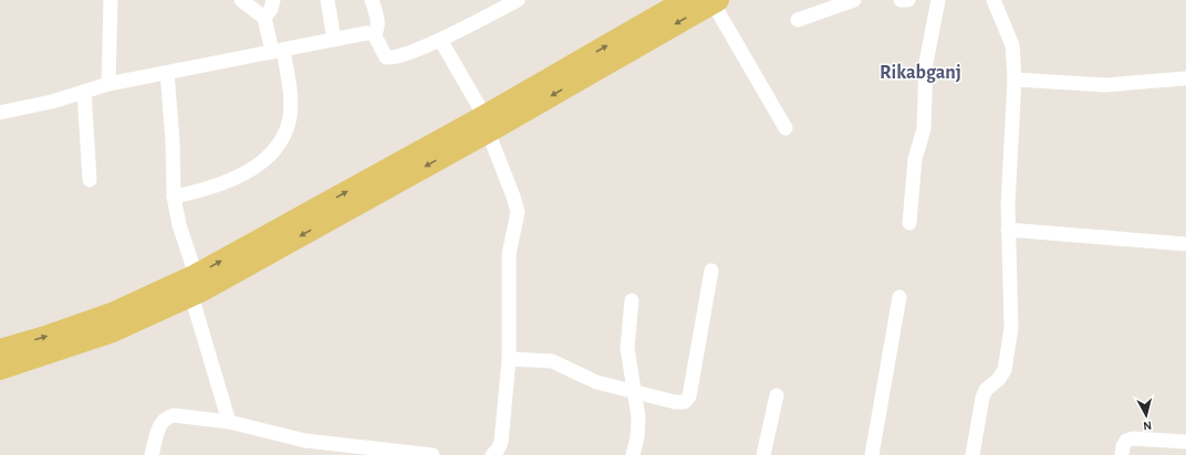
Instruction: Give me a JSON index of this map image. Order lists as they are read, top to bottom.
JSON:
{
  "districts": ["Rikabganj"],
  "north": "bottom"
}
